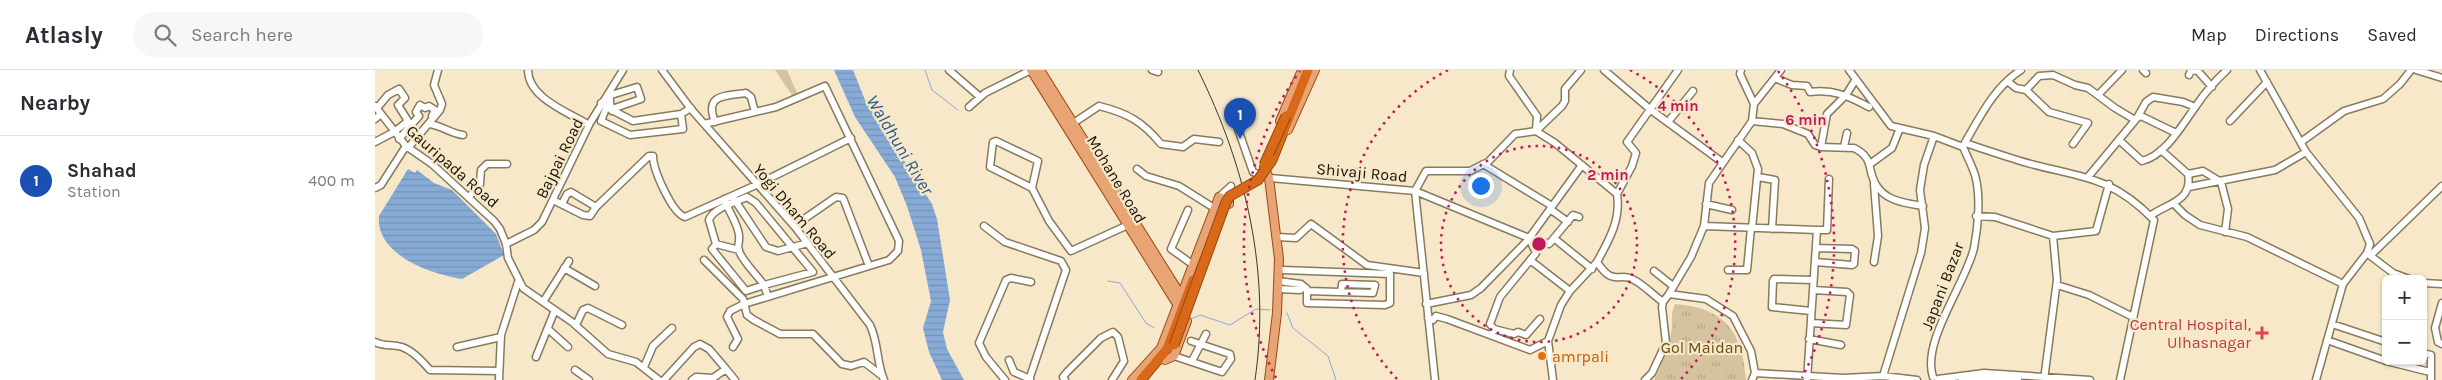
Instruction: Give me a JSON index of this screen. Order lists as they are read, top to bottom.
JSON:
{
  "streets": {
    "main road": ["Mohane Road"],
    "street": [
      "Bajpai Road",
      "Gauripada Road",
      "Shivaji Road",
      "Yogi Dham Road",
      "Japani Bazar"
    ]
  },
  "crossings": [
    ["Bajpai Road", "Gauripada Road"]
  ],
  "water": ["Waldhuni River"],
  "parks": ["Gol Maidan"],
  "places": {
    "health": ["Central Hospital, Ulhasnagar"],
    "other": ["amrpali"]
  },
  "page": {
    "header": "Atlasly",
    "search": "Search here",
    "nav": ["Map", "Directions", "Saved"],
    "heading": "Nearby",
    "pins": "1",
    "list": [
      {
        "mark": "1",
        "name": "Shahad",
        "note": "Station",
        "value": "400 m"
      }
    ],
    "map_buttons": ["+", "−"]
  },
  "rings": ["4 min", "6 min", "2 min"]
}
